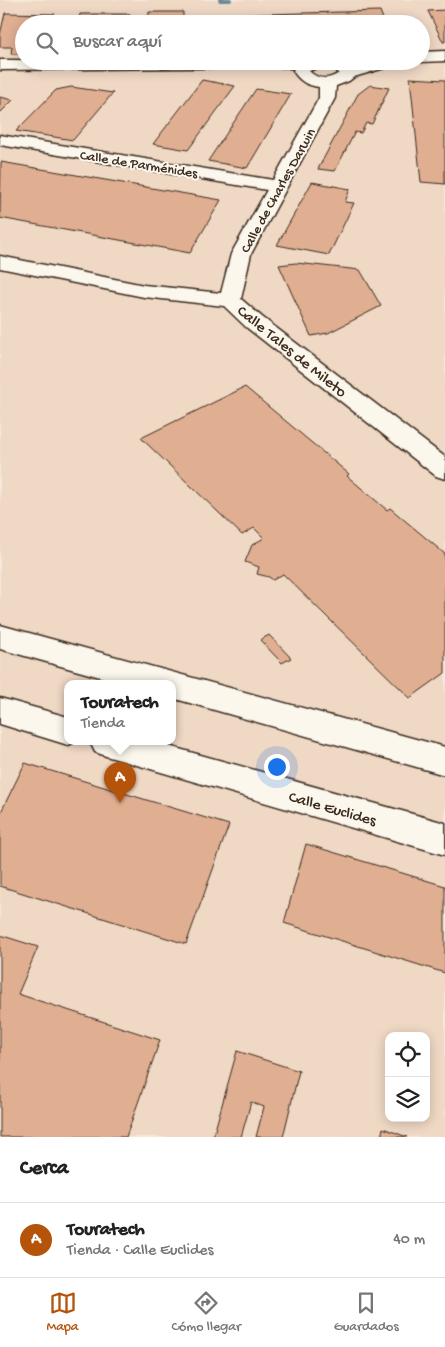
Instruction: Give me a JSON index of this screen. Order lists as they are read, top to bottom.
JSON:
{
  "streets": {
    "street": [
      "Calle de Parménides",
      "Calle de Charles Darwin",
      "Calle Tales de Mileto",
      "Calle Euclides"
    ]
  },
  "crossings": [
    ["Calle de Parménides", "Calle de Charles Darwin"],
    ["Calle de Charles Darwin", "Calle Tales de Mileto"]
  ],
  "page": {
    "search": "Buscar aquí",
    "popup": ["Touratech", "Tienda"],
    "pins": "A",
    "heading": "Cerca",
    "list": [
      {
        "mark": "A",
        "name": "Touratech",
        "note": "Tienda · Calle Euclides",
        "value": "40 m"
      }
    ],
    "nav": ["Mapa", "Cómo llegar", "Guardados"]
  }
}
